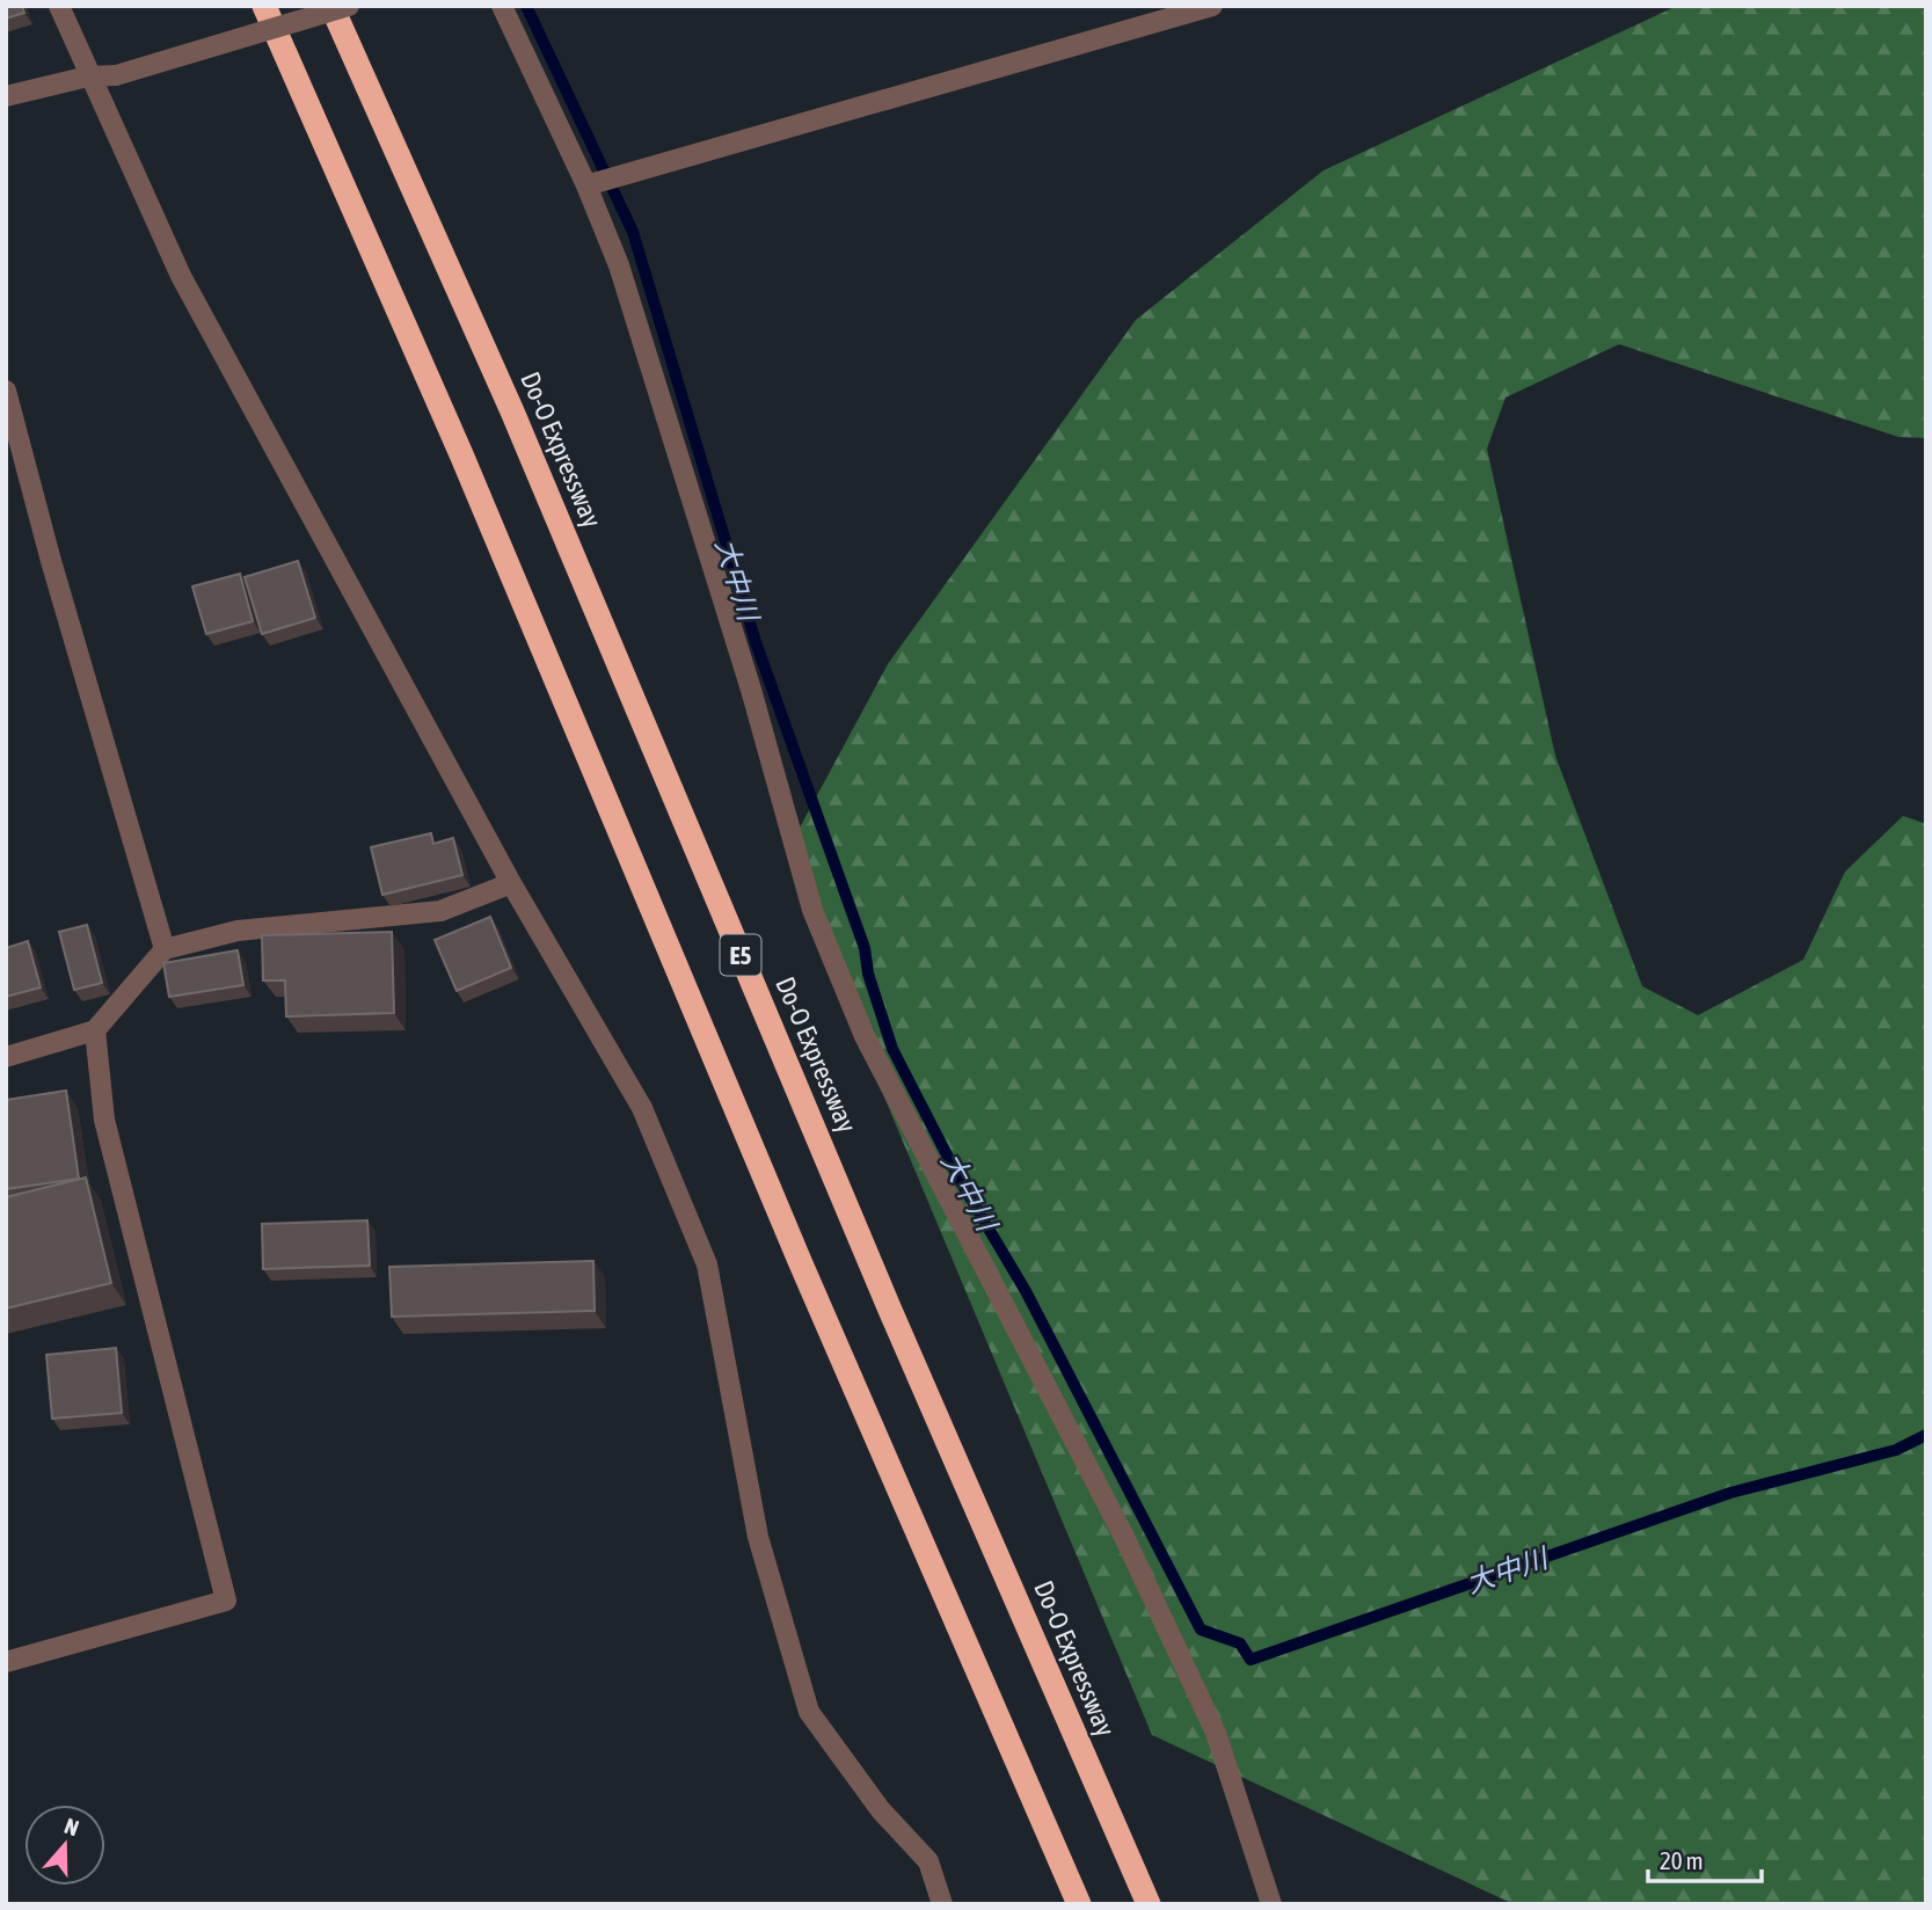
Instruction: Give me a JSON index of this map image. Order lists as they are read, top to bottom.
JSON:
{
  "streets": {
    "highway": ["Do-O Expressway", "E5"]
  },
  "water": ["大中川"],
  "scale_bar": "20 m",
  "north": "top"
}
